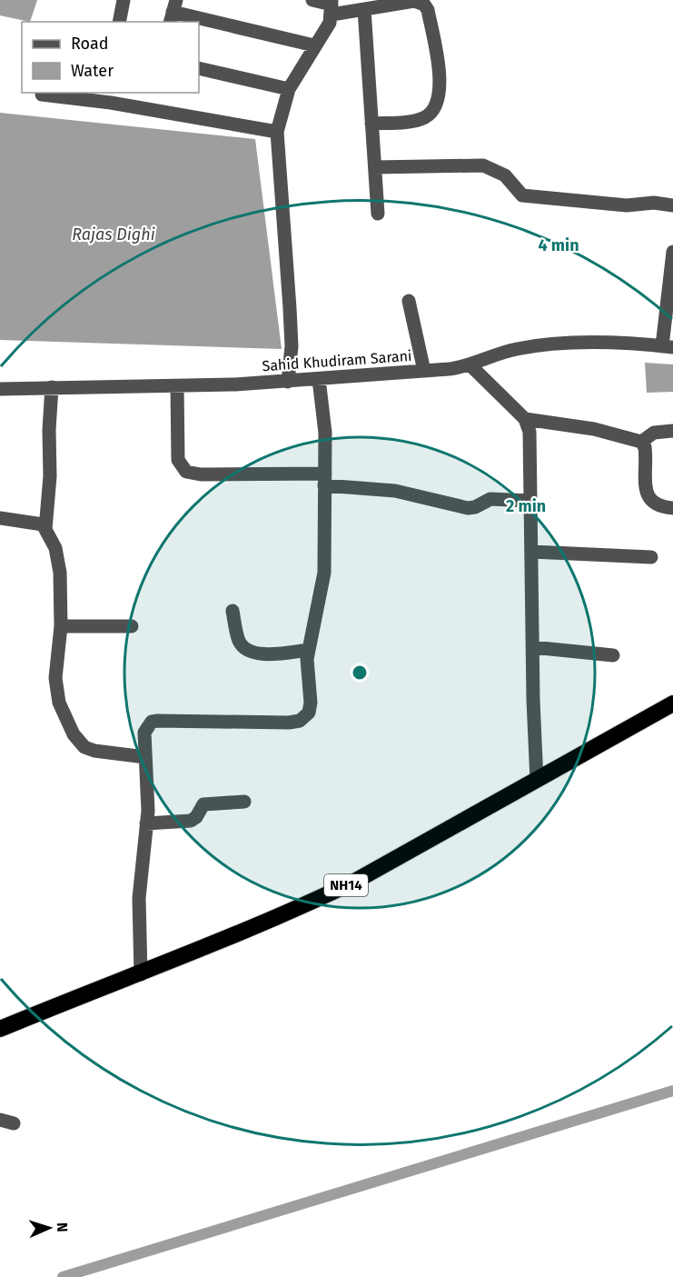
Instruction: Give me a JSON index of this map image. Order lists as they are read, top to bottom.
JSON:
{
  "streets": {
    "highway": ["NH14"],
    "street": ["Sahid Khudiram Sarani"]
  },
  "water": ["Rajas Dighi"],
  "legend": ["Road", "Water"],
  "north": "right",
  "rings": ["4 min", "2 min"]
}
